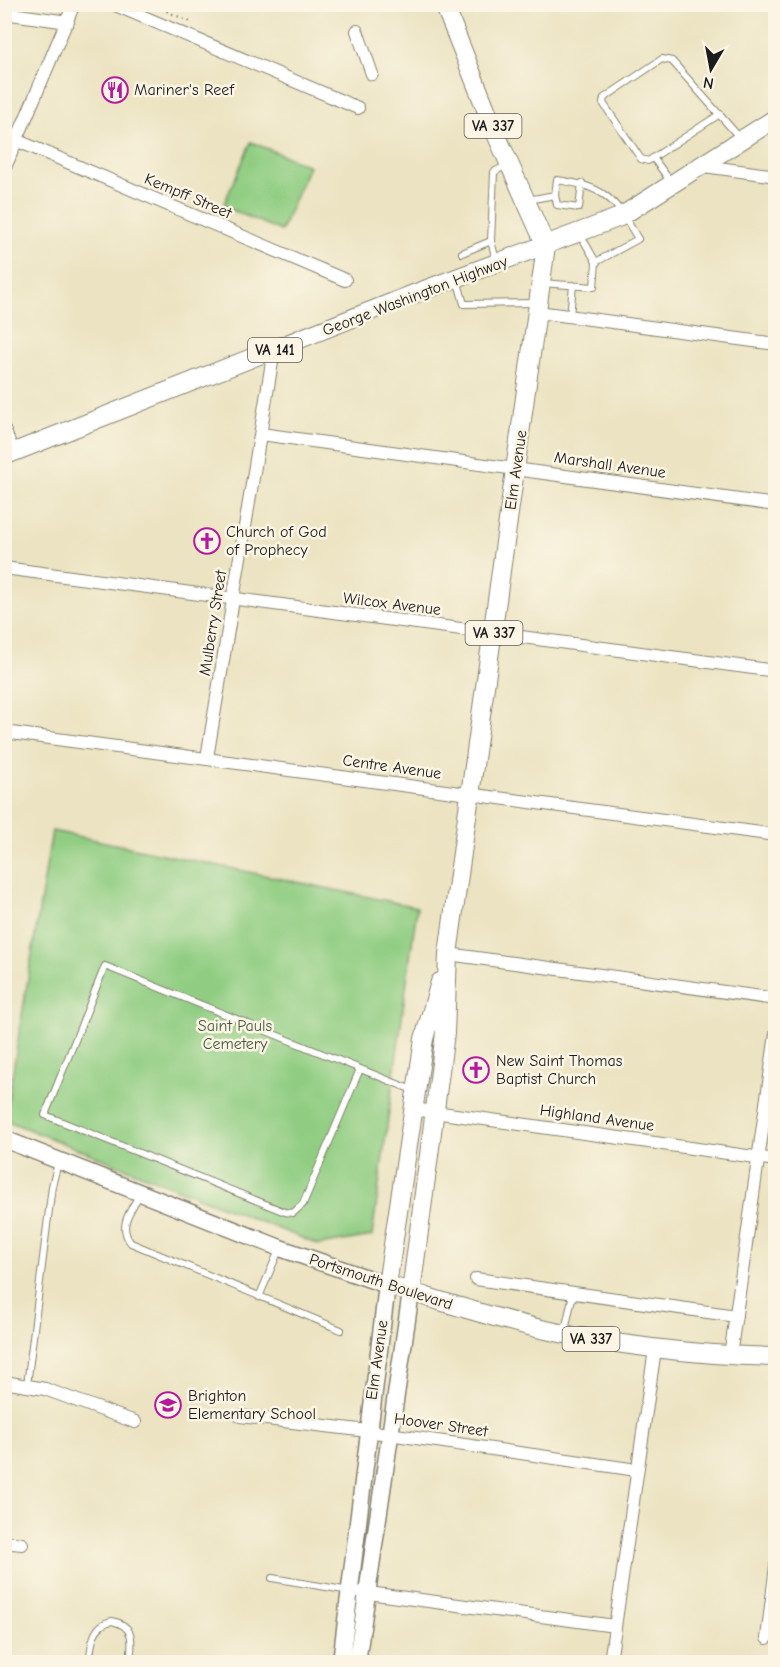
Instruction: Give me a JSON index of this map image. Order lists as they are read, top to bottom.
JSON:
{
  "streets": {
    "main road": [
      "VA 337",
      "George Washington Highway",
      "VA 141",
      "Elm Avenue",
      "Portsmouth Boulevard"
    ],
    "street": [
      "Kempff Street",
      "Marshall Avenue",
      "Wilcox Avenue",
      "Mulberry Street",
      "Centre Avenue",
      "Highland Avenue",
      "Hoover Street"
    ]
  },
  "crossings": [
    ["VA 337", "George Washington Highway"],
    ["VA 337", "Elm Avenue"],
    ["George Washington Highway", "Elm Avenue"],
    ["George Washington Highway", "Mulberry Street"],
    ["Marshall Avenue", "Elm Avenue"],
    ["Marshall Avenue", "Mulberry Street"],
    ["Elm Avenue", "Wilcox Avenue"],
    ["Elm Avenue", "Centre Avenue"],
    ["Elm Avenue", "Highland Avenue"],
    ["Elm Avenue", "Portsmouth Boulevard"],
    ["Elm Avenue", "Hoover Street"],
    ["Wilcox Avenue", "Mulberry Street"],
    ["Mulberry Street", "Centre Avenue"]
  ],
  "parks": ["Saint Pauls Cemetery"],
  "places": {
    "restaurant": ["Mariner's Reef"],
    "church": ["Church of God of Prophecy", "New Saint Thomas Baptist Church"],
    "school or university": ["Brighton Elementary School"]
  },
  "north": "bottom"
}
